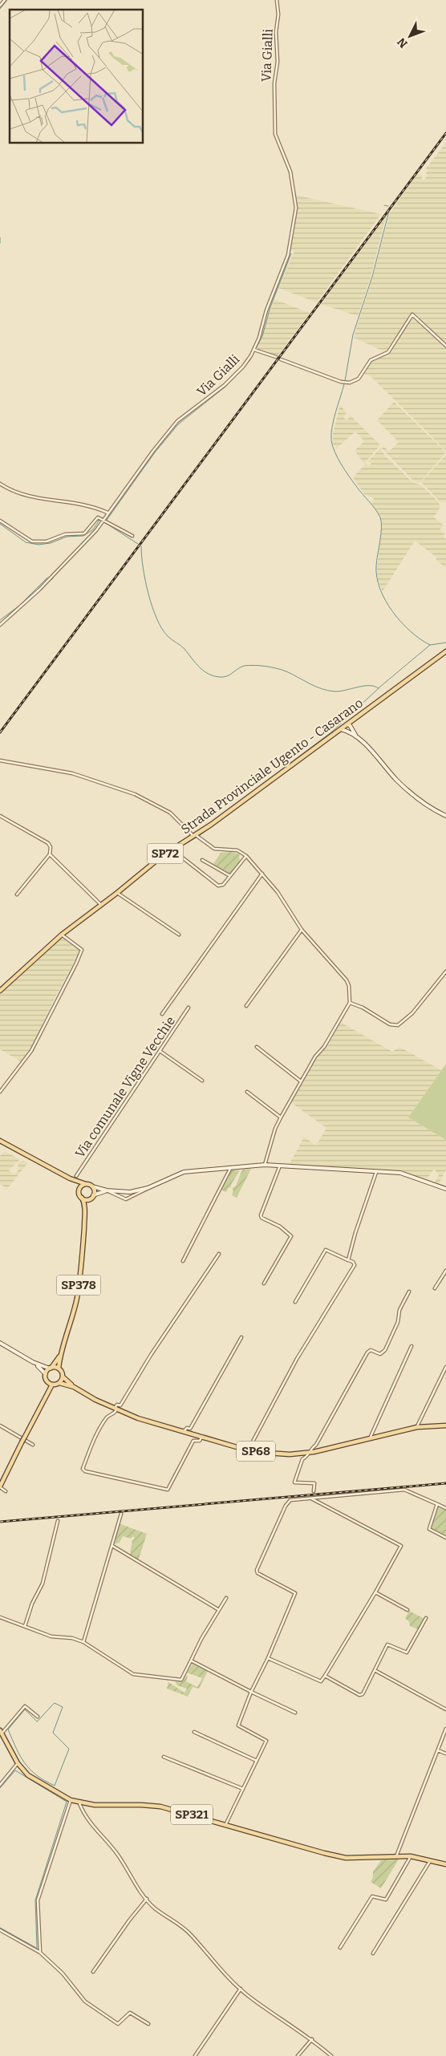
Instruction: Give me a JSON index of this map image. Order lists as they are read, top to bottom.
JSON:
{
  "streets": {
    "main road": [
      "Strada Provinciale Ugento - Casarano",
      "SP72",
      "SP378",
      "SP68",
      "SP321"
    ],
    "street": ["Via Gialli", "Via comunale Vigne Vecchie"]
  },
  "crossings": [
    ["SP378", "SP68"]
  ],
  "north": "bottom left"
}
